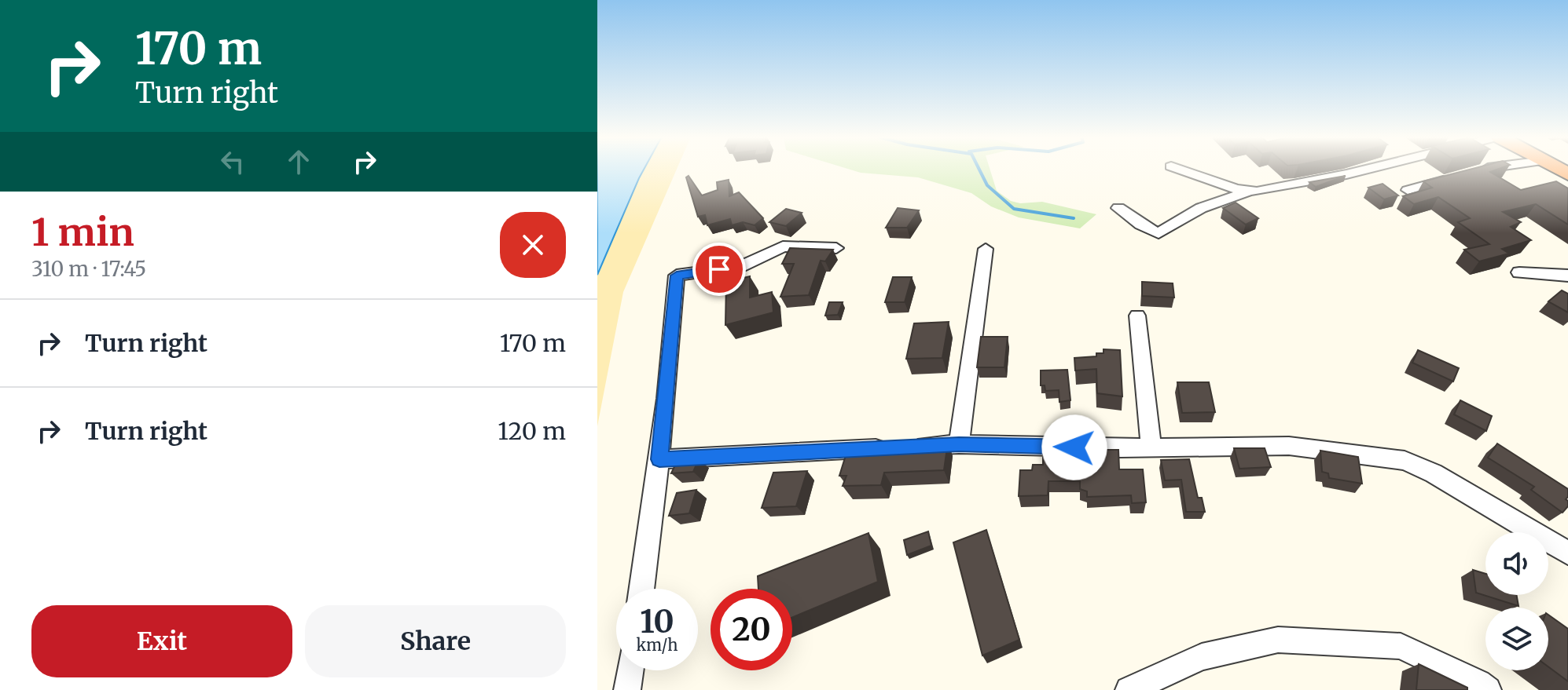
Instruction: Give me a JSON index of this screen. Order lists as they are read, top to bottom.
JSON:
{
  "page": {
    "turn": ["170 m", "Turn right"],
    "heading": ["1 min", "310 m · 17:45"],
    "list": [
      {
        "name": "Turn right",
        "value": "170 m"
      },
      {
        "name": "Turn right",
        "value": "120 m"
      }
    ],
    "speed": "10 km/h",
    "limit": "20",
    "buttons": ["Exit", "Share"]
  }
}
